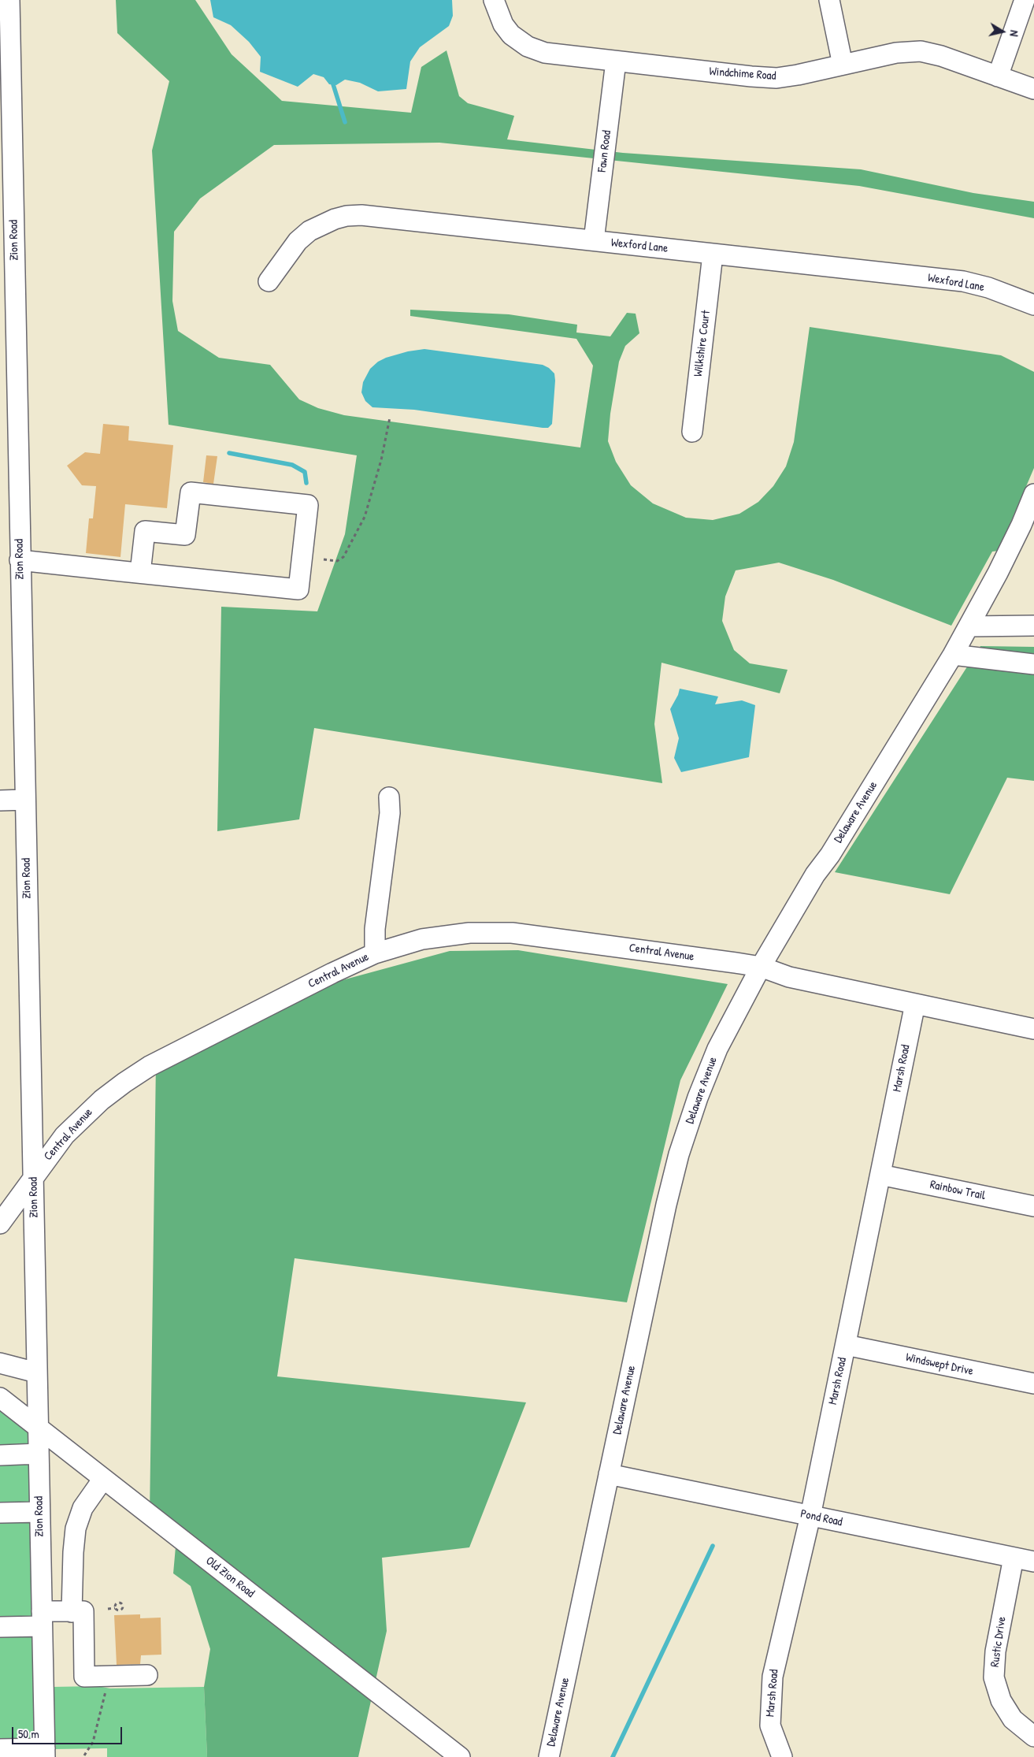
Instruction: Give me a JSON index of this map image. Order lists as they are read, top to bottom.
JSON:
{
  "streets": {
    "street": [
      "Windchime Road",
      "Fawn Road",
      "Zion Road",
      "Wexford Lane",
      "Wilkshire Court",
      "Delaware Avenue",
      "Central Avenue",
      "Marsh Road",
      "Rainbow Trail",
      "Windswept Drive",
      "Pond Road",
      "Old Zion Road",
      "Rustic Drive"
    ]
  },
  "crossings": [
    ["Windchime Road", "Fawn Road"],
    ["Fawn Road", "Wexford Lane"],
    ["Zion Road", "Central Avenue"],
    ["Zion Road", "Old Zion Road"],
    ["Wexford Lane", "Wilkshire Court"],
    ["Delaware Avenue", "Central Avenue"],
    ["Delaware Avenue", "Pond Road"],
    ["Marsh Road", "Rainbow Trail"],
    ["Marsh Road", "Windswept Drive"],
    ["Marsh Road", "Pond Road"],
    ["Pond Road", "Rustic Drive"]
  ],
  "scale_bar": "50 m",
  "north": "right"
}
